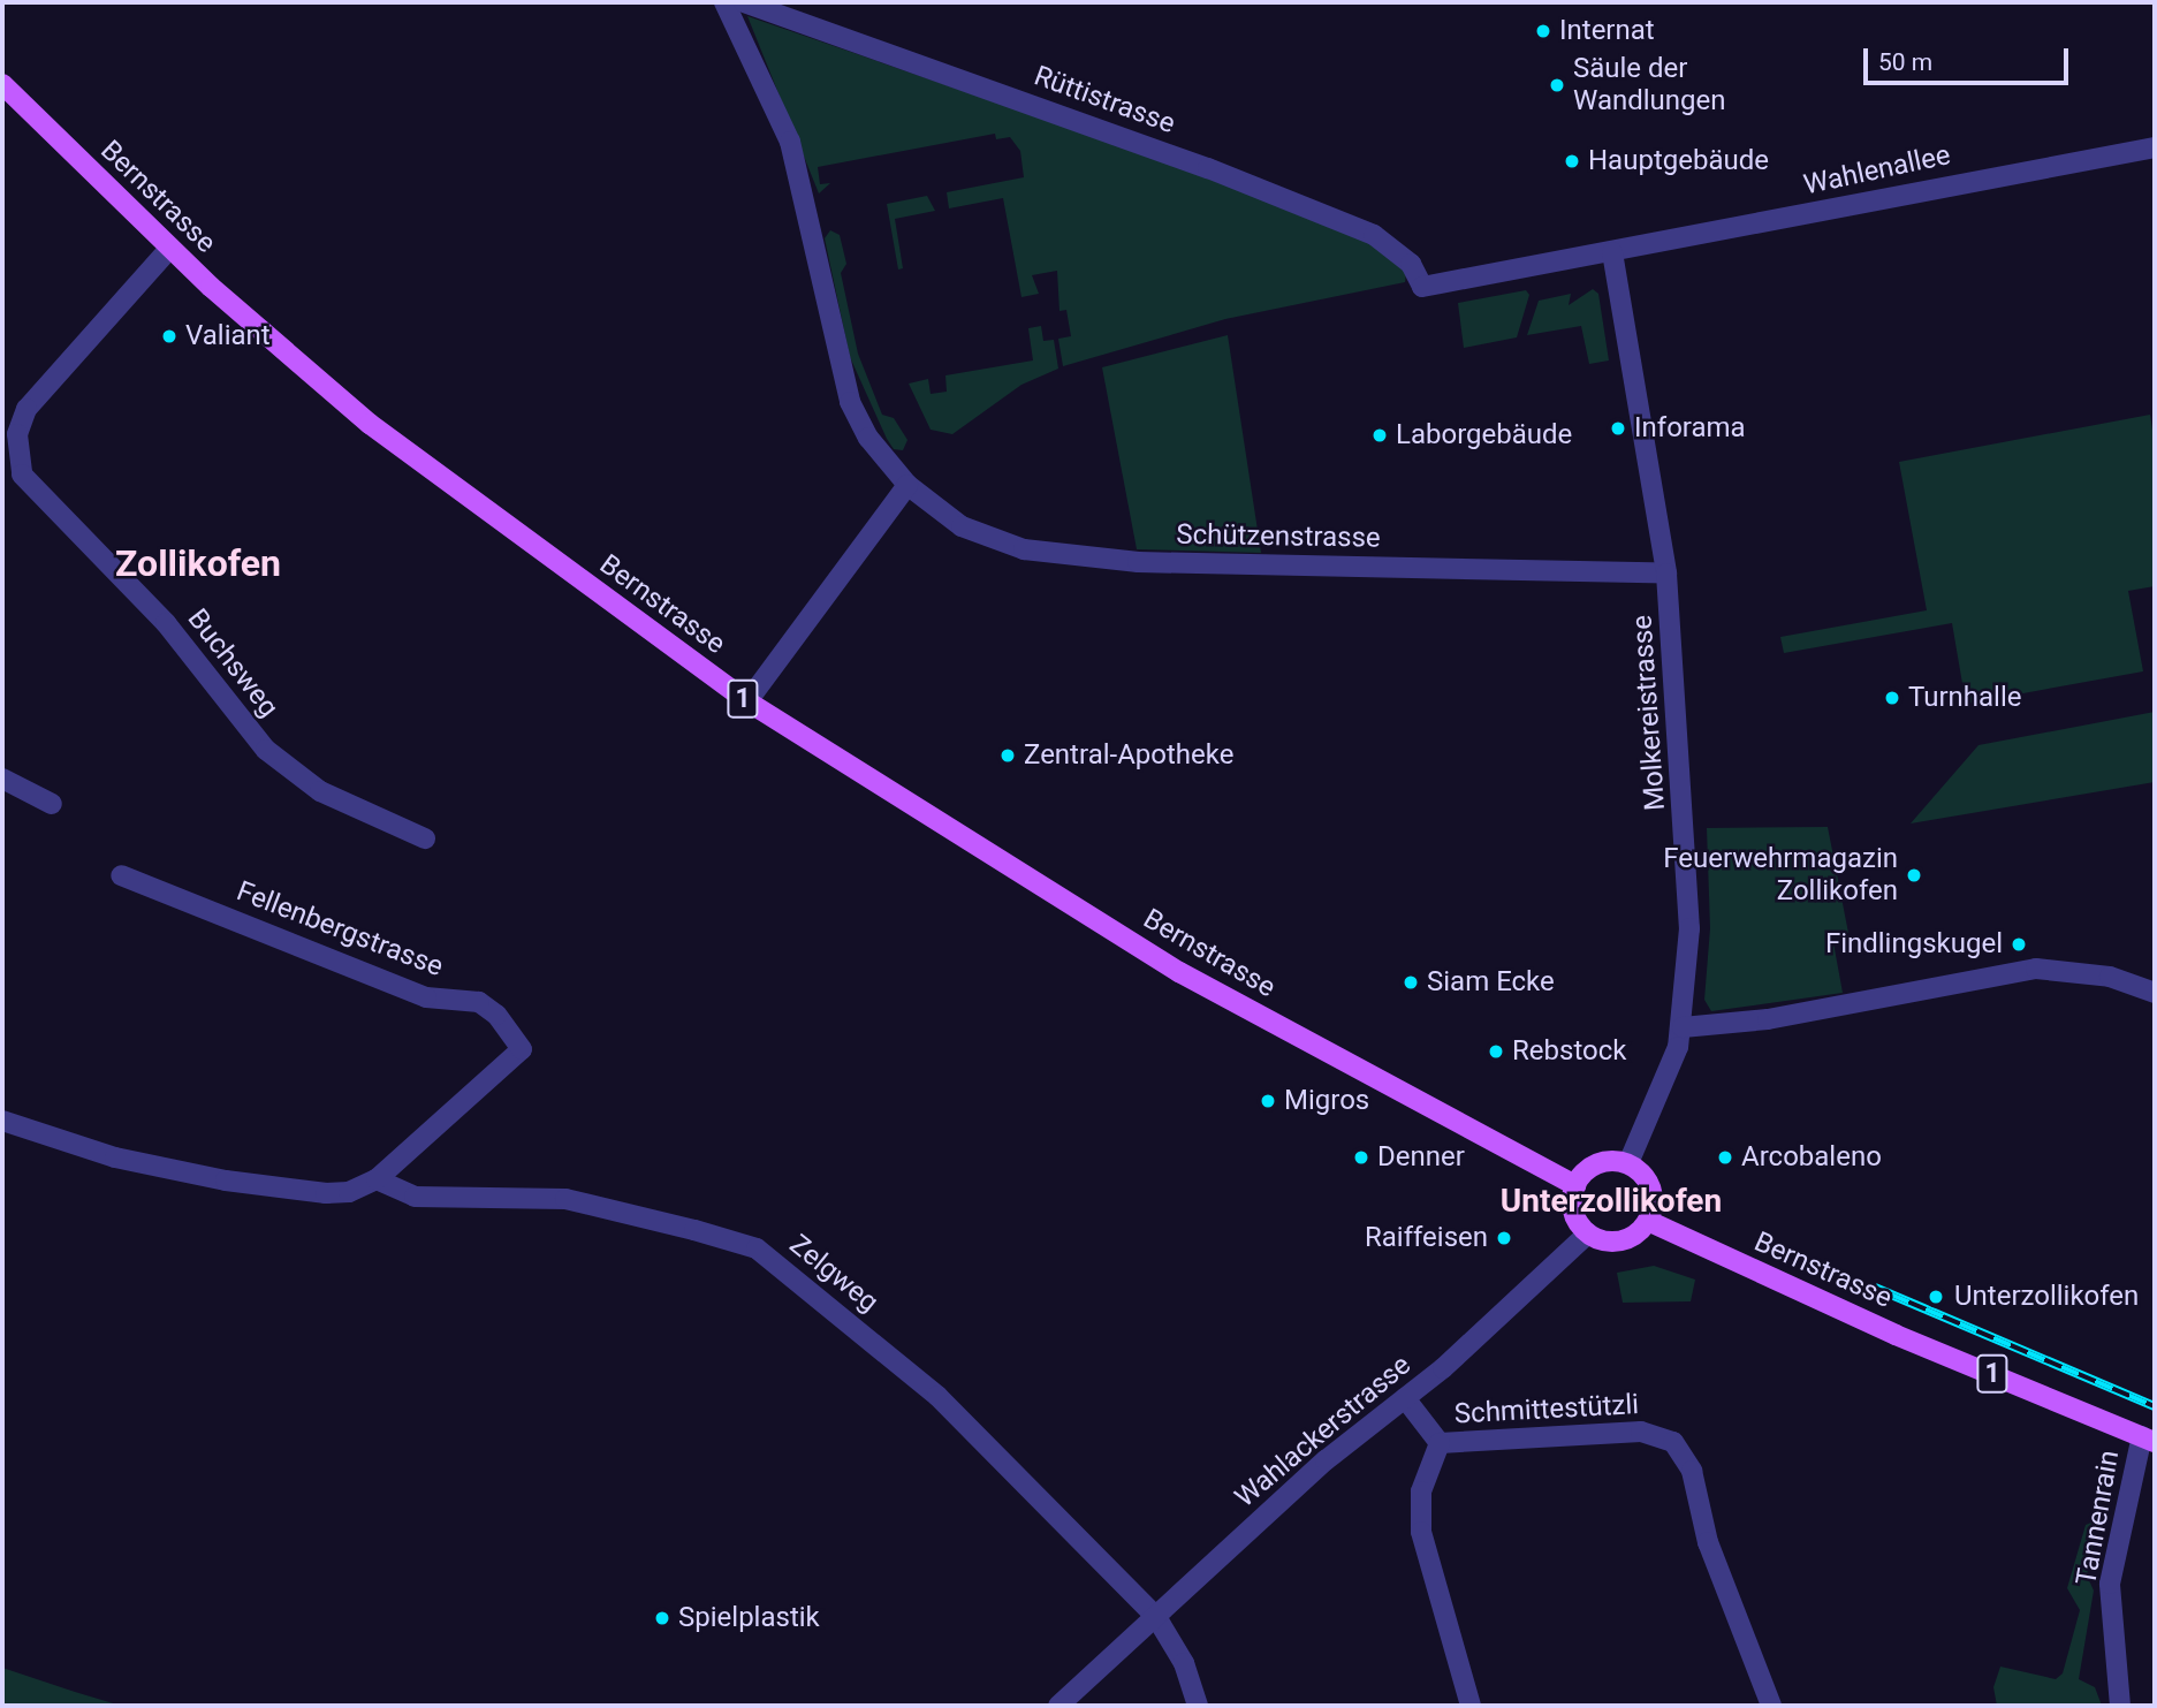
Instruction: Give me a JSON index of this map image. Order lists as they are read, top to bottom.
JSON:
{
  "streets": {
    "main road": ["Bernstrasse", "1"],
    "street": [
      "Rüttistrasse",
      "Wahlenallee",
      "Schützenstrasse",
      "Buchsweg",
      "Molkereistrasse",
      "Fellenbergstrasse",
      "Zelgweg",
      "Schmittestützli",
      "Wahlackerstrasse",
      "Tannenrain"
    ]
  },
  "crossings": [
    ["Rüttistrasse", "Wahlenallee"],
    ["Wahlenallee", "Molkereistrasse"],
    ["Bernstrasse", "Buchsweg"],
    ["Bernstrasse", "Molkereistrasse"],
    ["Bernstrasse", "Wahlackerstrasse"],
    ["Bernstrasse", "Tannenrain"],
    ["Schützenstrasse", "Molkereistrasse"],
    ["Molkereistrasse", "Wahlackerstrasse"],
    ["Fellenbergstrasse", "Zelgweg"],
    ["Zelgweg", "Wahlackerstrasse"],
    ["Schmittestützli", "Wahlackerstrasse"]
  ],
  "districts": ["Zollikofen", "Unterzollikofen"],
  "places": [
    "Internat",
    "Säule der Wandlungen",
    "Hauptgebäude",
    "Valiant",
    "Inforama",
    "Laborgebäude",
    "Turnhalle",
    "Zentral-Apotheke",
    "Feuerwehrmagazin Zollikofen",
    "Findlingskugel",
    "Siam Ecke",
    "Rebstock",
    "Migros",
    "Denner",
    "Arcobaleno",
    "Raiffeisen",
    "Unterzollikofen",
    "Spielplastik"
  ],
  "scale_bar": "50 m"
}
